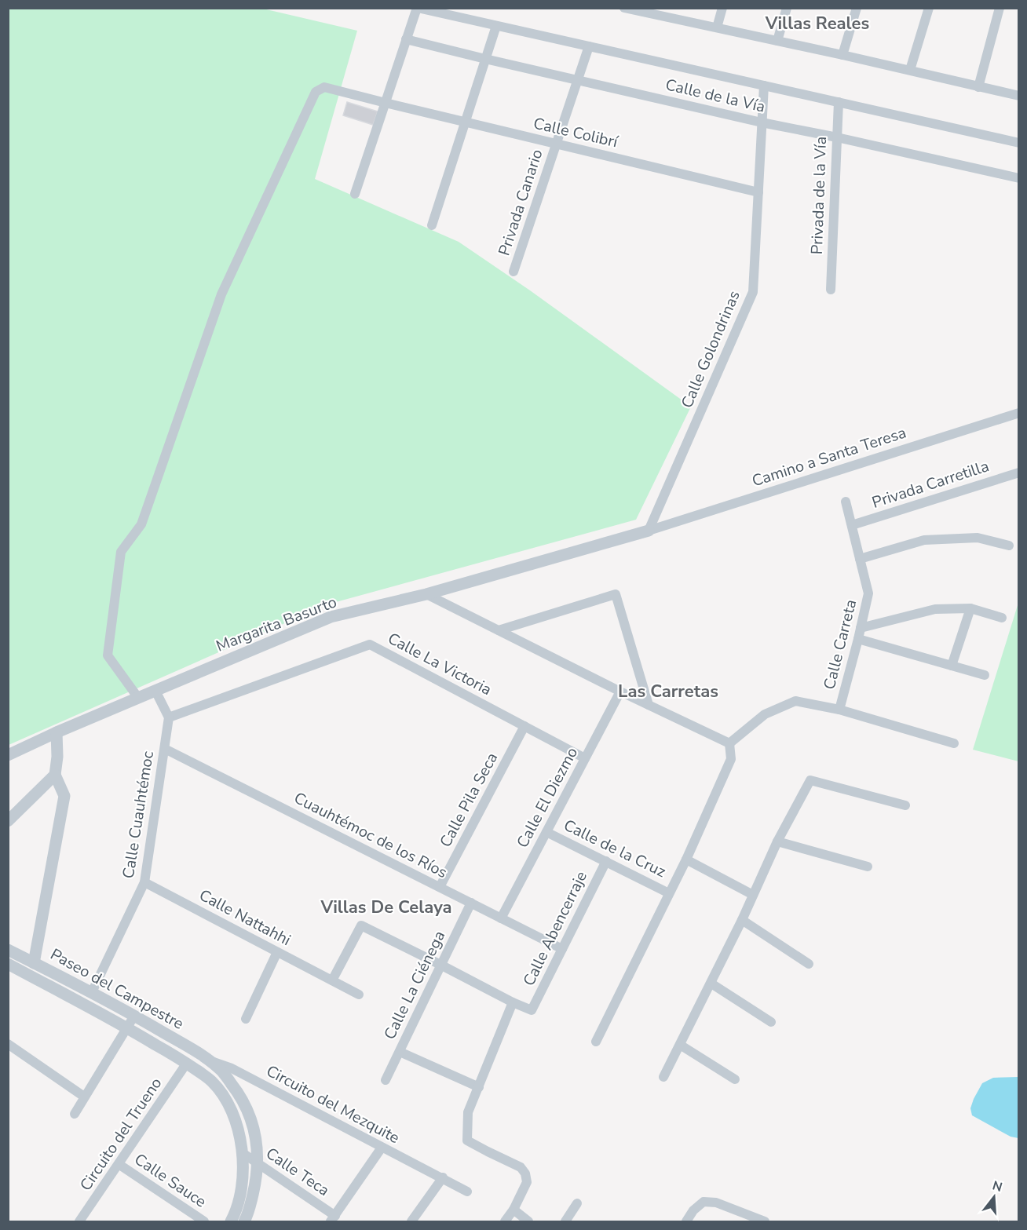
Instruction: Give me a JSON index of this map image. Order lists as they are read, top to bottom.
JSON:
{
  "streets": {
    "street": [
      "Calle de la Vía",
      "Calle Colibrí",
      "Privada de la Vía",
      "Privada Canario",
      "Calle Golondrinas",
      "Camino a Santa Teresa",
      "Privada Carretilla",
      "Margarita Basurto",
      "Calle Carreta",
      "Calle La Victoria",
      "Calle El Diezmo",
      "Calle Pila Seca",
      "Calle Cuauhtémoc",
      "Cuauhtémoc de los Ríos",
      "Calle de la Cruz",
      "Calle Nattahhi",
      "Calle Abencerraje",
      "Calle La Ciénega",
      "Paseo del Campestre",
      "Circuito del Mezquite",
      "Circuito del Trueno",
      "Calle Teca",
      "Calle Sauce"
    ]
  },
  "crossings": [
    ["Calle de la Vía", "Privada de la Vía"],
    ["Calle de la Vía", "Privada Canario"],
    ["Calle de la Vía", "Calle Golondrinas"],
    ["Calle Colibrí", "Privada Canario"],
    ["Calle Colibrí", "Calle Golondrinas"],
    ["Calle Colibrí", "Margarita Basurto"],
    ["Calle Golondrinas", "Camino a Santa Teresa"],
    ["Calle Golondrinas", "Margarita Basurto"],
    ["Camino a Santa Teresa", "Margarita Basurto"],
    ["Privada Carretilla", "Calle Carreta"],
    ["Calle La Victoria", "Calle El Diezmo"],
    ["Calle La Victoria", "Calle Pila Seca"],
    ["Calle La Victoria", "Calle Cuauhtémoc"],
    ["Calle El Diezmo", "Cuauhtémoc de los Ríos"],
    ["Calle El Diezmo", "Calle de la Cruz"],
    ["Calle Pila Seca", "Cuauhtémoc de los Ríos"],
    ["Calle Cuauhtémoc", "Cuauhtémoc de los Ríos"],
    ["Calle Cuauhtémoc", "Calle Nattahhi"],
    ["Calle Cuauhtémoc", "Paseo del Campestre"],
    ["Cuauhtémoc de los Ríos", "Calle Abencerraje"],
    ["Cuauhtémoc de los Ríos", "Calle La Ciénega"],
    ["Calle de la Cruz", "Calle Abencerraje"],
    ["Paseo del Campestre", "Circuito del Mezquite"],
    ["Paseo del Campestre", "Circuito del Trueno"],
    ["Paseo del Campestre", "Calle Teca"],
    ["Circuito del Trueno", "Calle Sauce"]
  ],
  "districts": ["Villas Reales", "Las Carretas", "Villas De Celaya"],
  "north": "top"
}
